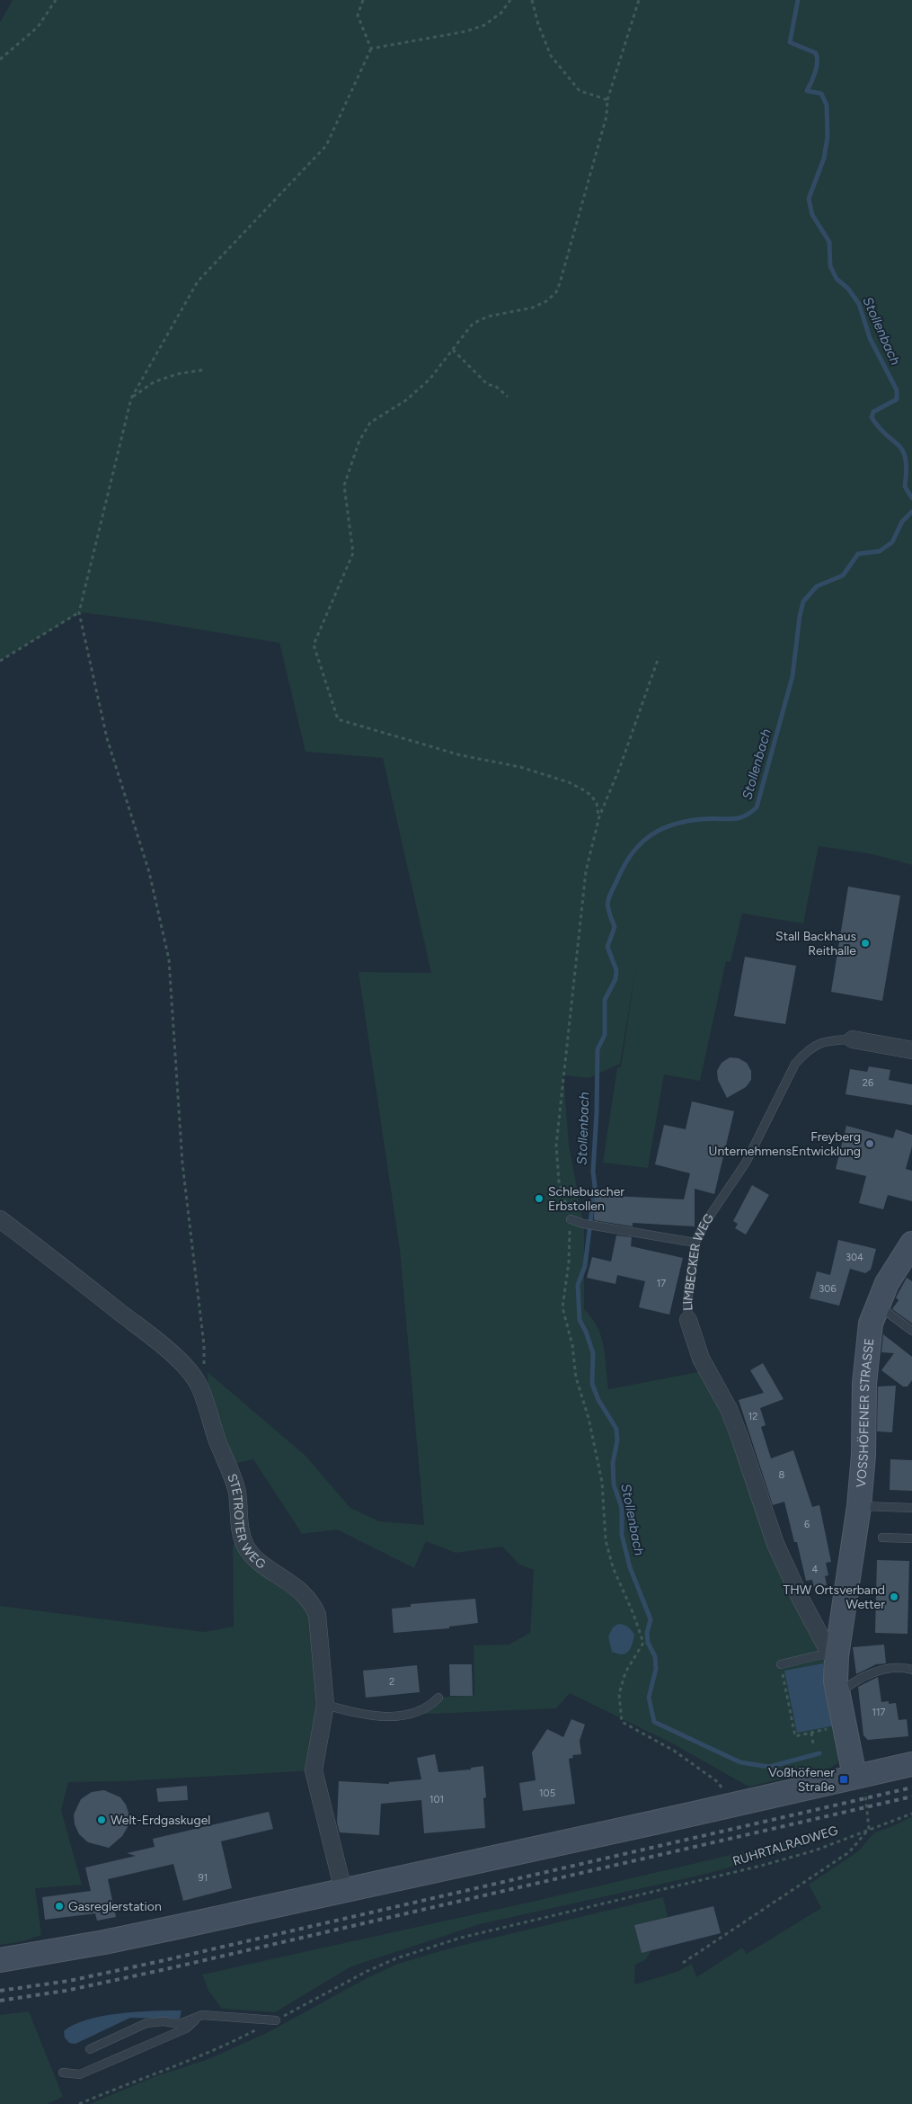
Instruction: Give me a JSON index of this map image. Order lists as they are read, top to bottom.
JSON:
{
  "streets": {
    "main road": ["VOSSHÖFENER STRASSE"],
    "street": ["LIMBECKER WEG", "STETROTER WEG"],
    "path": ["RUHRTALRADWEG"]
  },
  "crossings": [
    ["LIMBECKER WEG", "VOSSHÖFENER STRASSE"]
  ],
  "water": ["Stollenbach"],
  "places": {
    "other": [
      "Stall Backhaus Reithalle",
      "Freyberg UnternehmensEntwicklung",
      "Schlebuscher Erbstollen",
      "THW Ortsverband Wetter",
      "Welt-Erdgaskugel",
      "Gasreglerstation"
    ],
    "transit": ["Voßhöfener Straße"]
  },
  "house_numbers": [
    "26",
    "304",
    "17",
    "306",
    "12",
    "8",
    "6",
    "4",
    "2",
    "117",
    "105",
    "101",
    "91"
  ]
}
